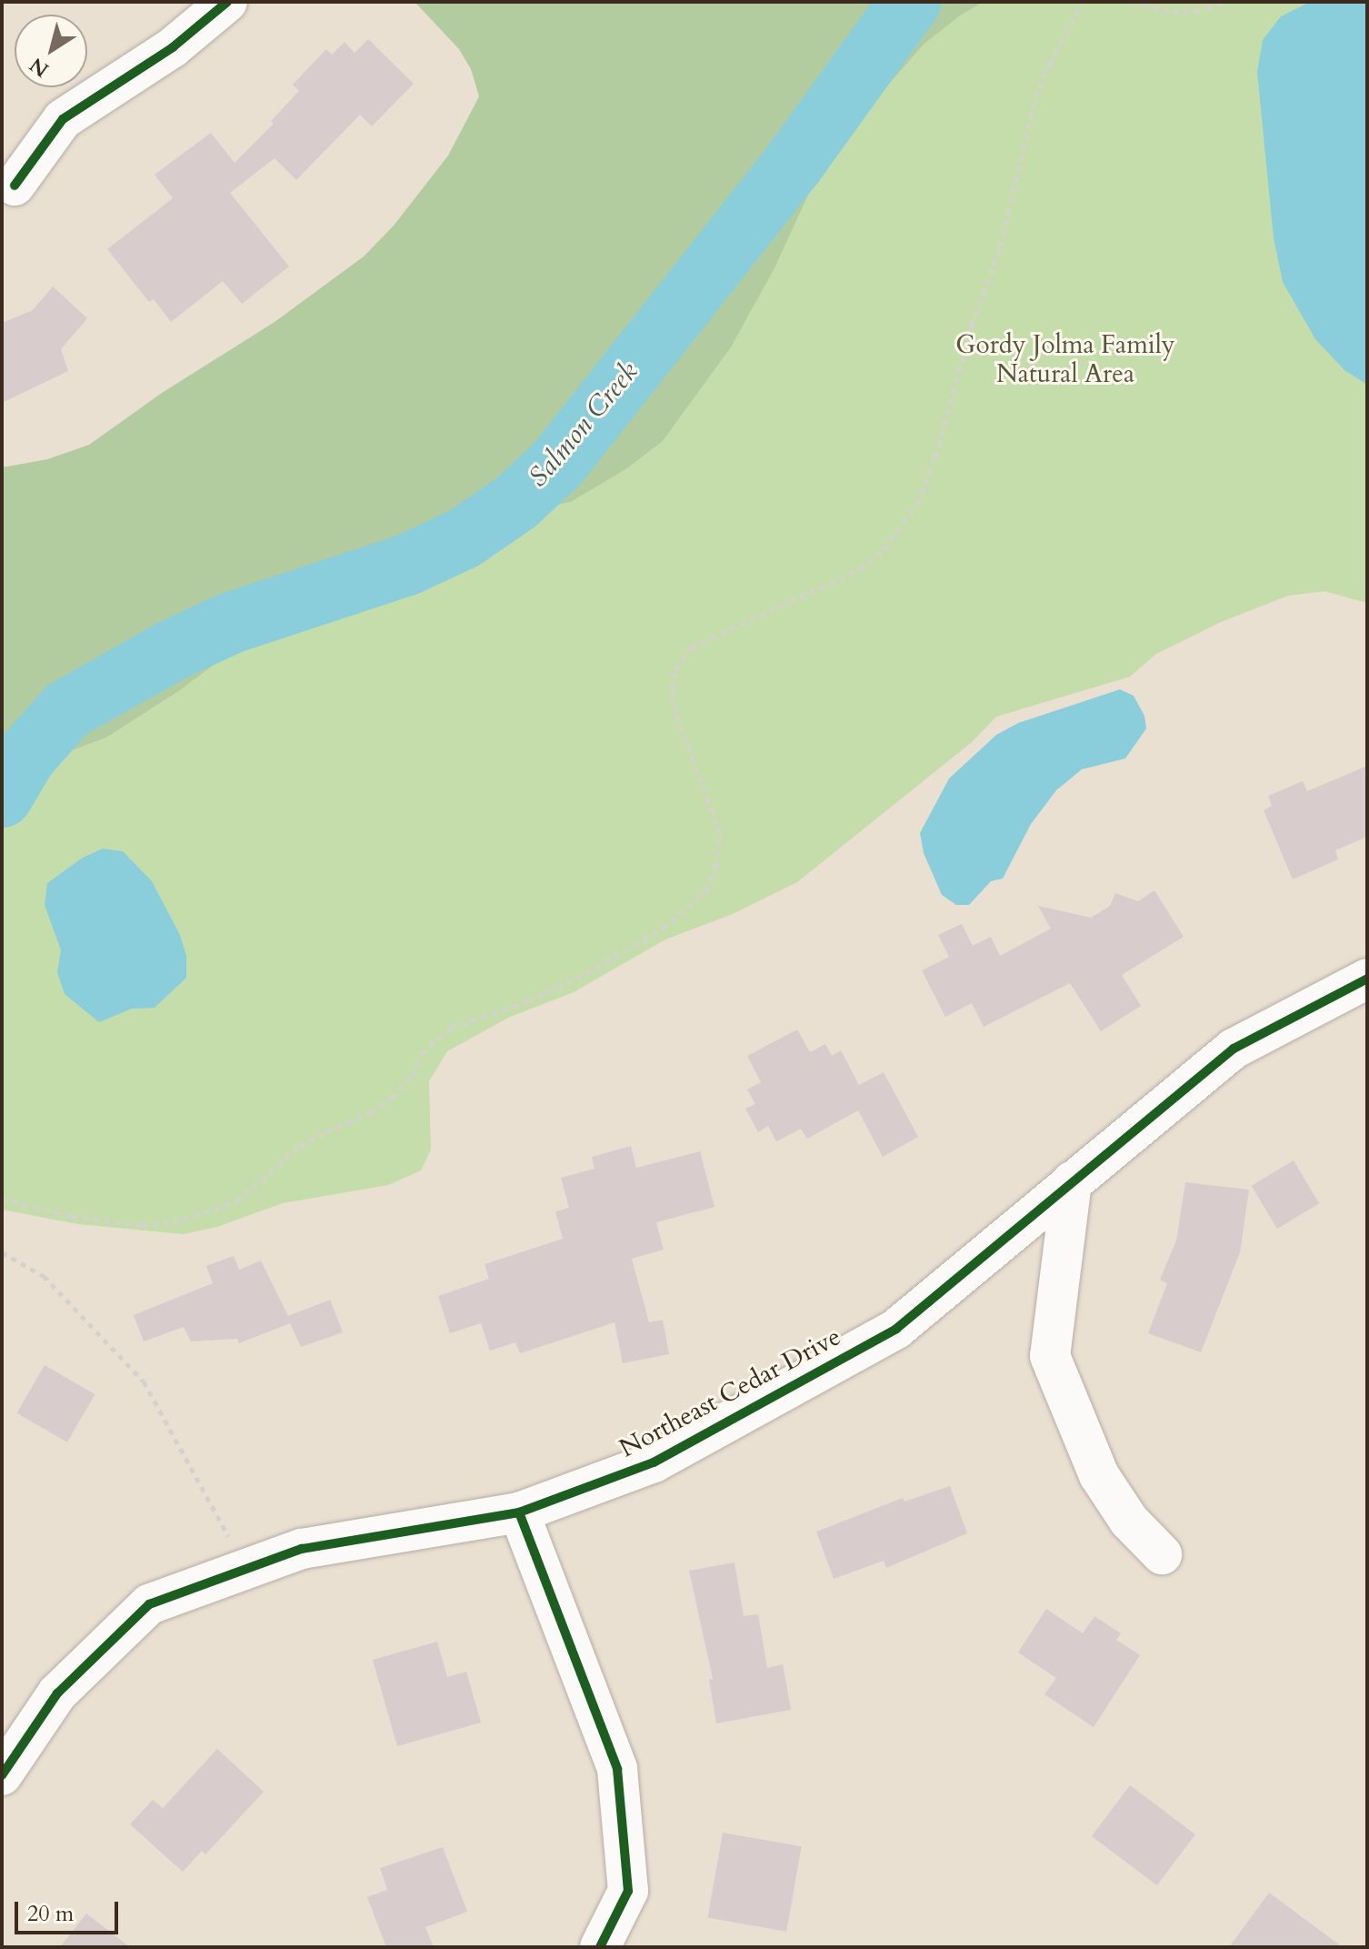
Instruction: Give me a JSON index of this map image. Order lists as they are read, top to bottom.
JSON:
{
  "streets": {
    "street": ["Northeast Cedar Drive"]
  },
  "water": ["Salmon Creek"],
  "parks": ["Gordy Jolma Family Natural Area"],
  "scale_bar": "20 m",
  "north": "bottom left"
}
